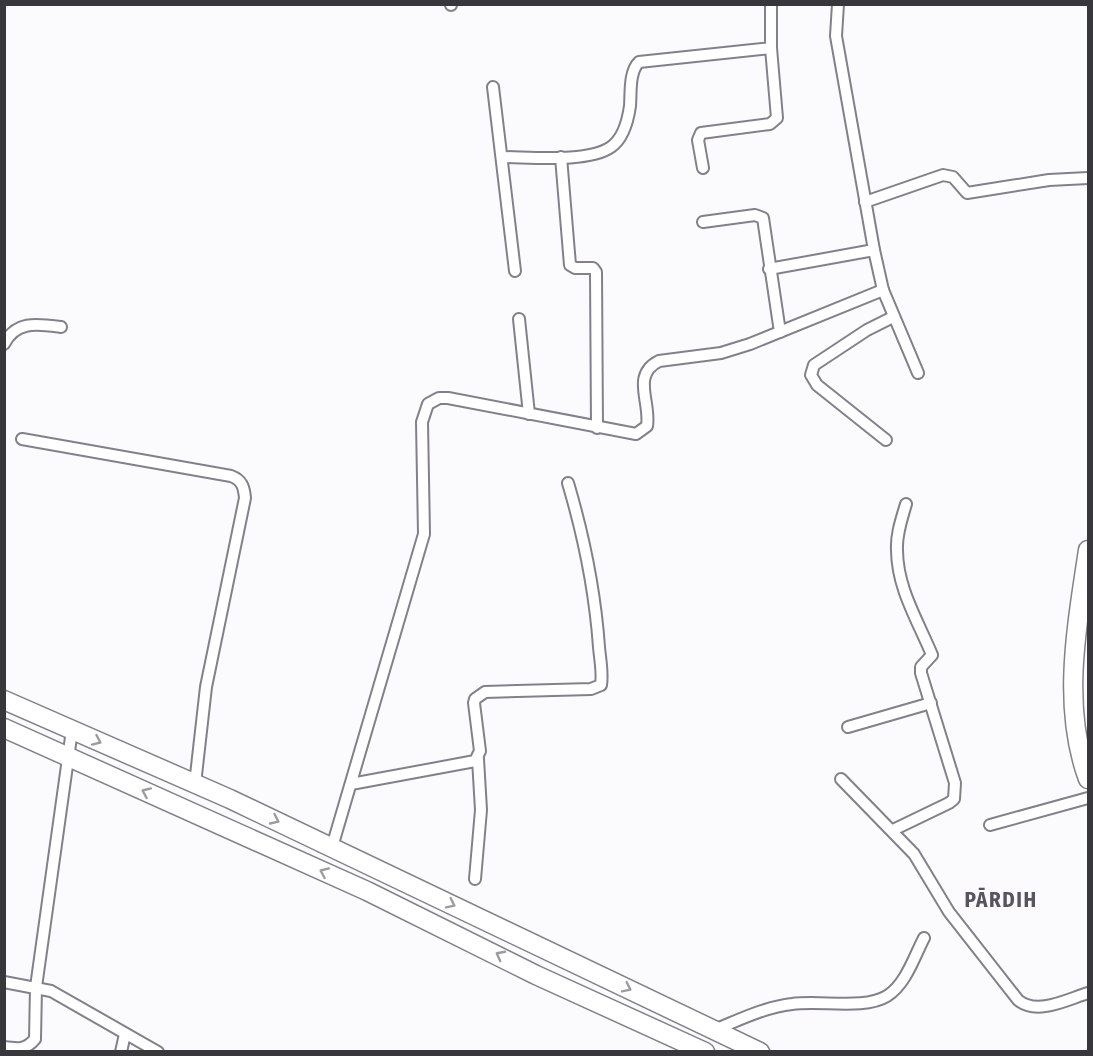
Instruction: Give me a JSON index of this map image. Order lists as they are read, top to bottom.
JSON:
{
  "districts": ["PĀRDIH"]
}
